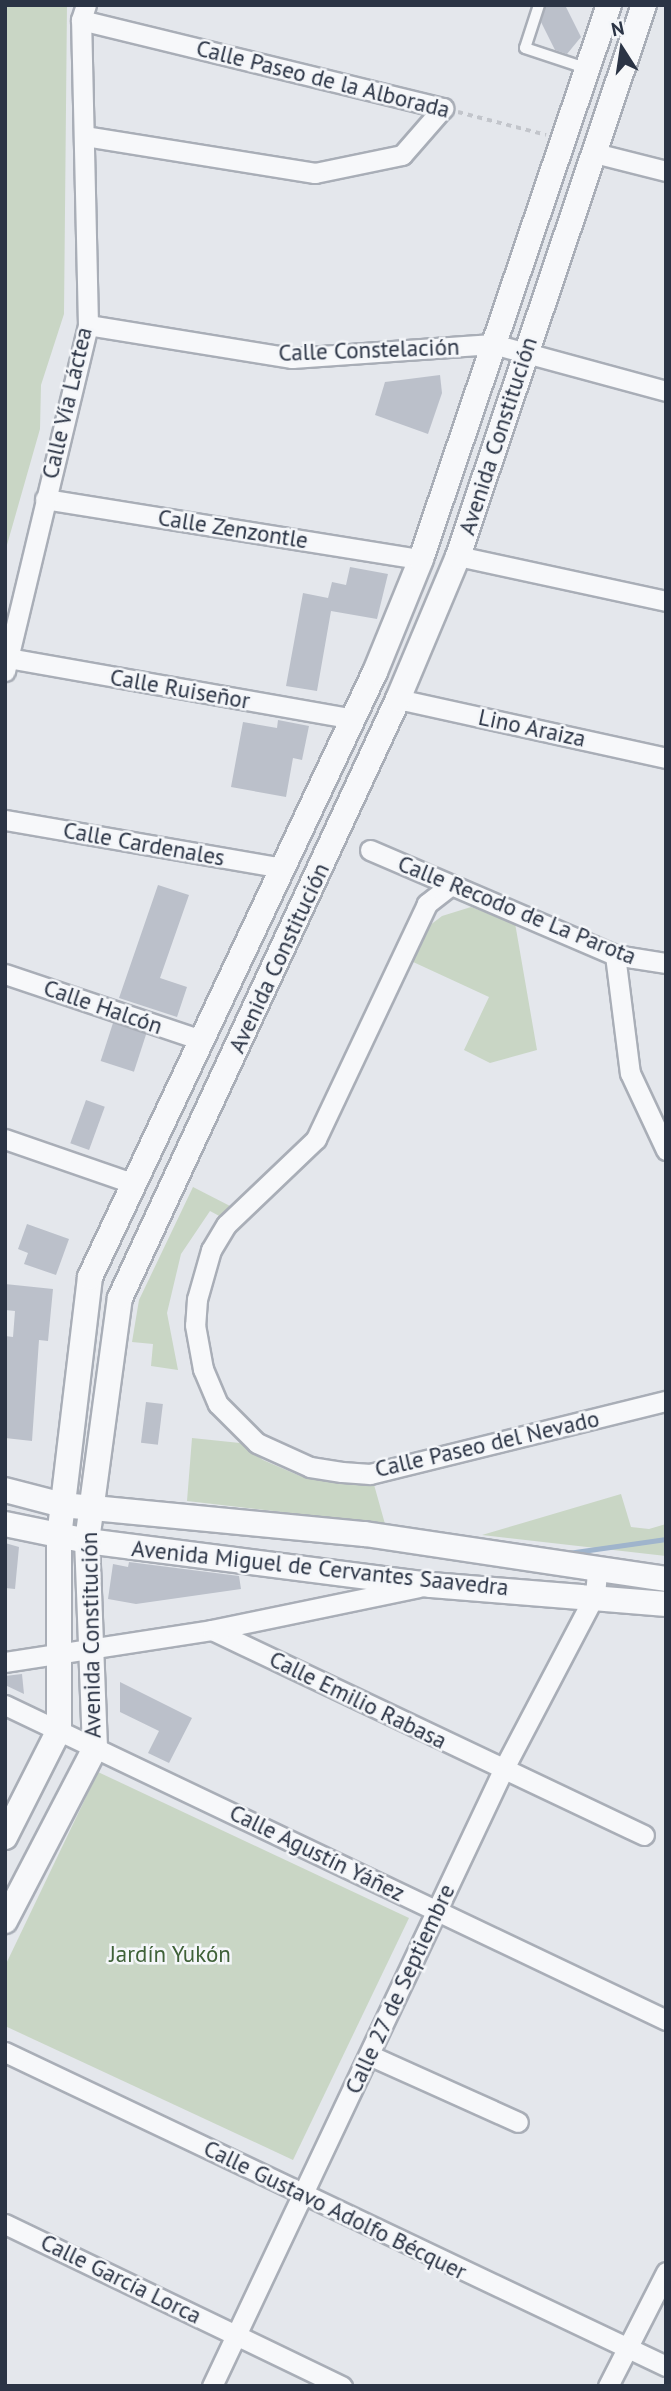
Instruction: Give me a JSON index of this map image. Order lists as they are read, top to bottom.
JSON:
{
  "streets": {
    "street": [
      "Calle Paseo de la Alborada",
      "Calle Constelación",
      "Calle Vía Láctea",
      "Avenida Constitución",
      "Calle Zenzontle",
      "Calle Ruiseñor",
      "Lino Araiza",
      "Calle Cardenales",
      "Calle Recodo de La Parota",
      "Calle Halcón",
      "Calle Paseo del Nevado",
      "Avenida Miguel de Cervantes Saavedra",
      "Calle Emilio Rabasa",
      "Calle Agustín Yáñez",
      "Calle 27 de Septiembre",
      "Calle Gustavo Adolfo Bécquer",
      "Calle García Lorca"
    ]
  },
  "crossings": [
    ["Calle Paseo de la Alborada", "Calle Vía Láctea"],
    ["Calle Paseo de la Alborada", "Avenida Constitución"],
    ["Calle Constelación", "Calle Vía Láctea"],
    ["Calle Constelación", "Avenida Constitución"],
    ["Calle Vía Láctea", "Calle Zenzontle"],
    ["Calle Vía Láctea", "Calle Ruiseñor"],
    ["Avenida Constitución", "Calle Zenzontle"],
    ["Avenida Constitución", "Calle Ruiseñor"],
    ["Avenida Constitución", "Lino Araiza"],
    ["Avenida Constitución", "Calle Cardenales"],
    ["Avenida Constitución", "Calle Halcón"],
    ["Avenida Constitución", "Avenida Miguel de Cervantes Saavedra"],
    ["Avenida Constitución", "Calle Agustín Yáñez"],
    ["Calle Recodo de La Parota", "Calle Paseo del Nevado"],
    ["Avenida Miguel de Cervantes Saavedra", "Calle 27 de Septiembre"],
    ["Calle Emilio Rabasa", "Calle 27 de Septiembre"],
    ["Calle Agustín Yáñez", "Calle 27 de Septiembre"],
    ["Calle 27 de Septiembre", "Calle Gustavo Adolfo Bécquer"],
    ["Calle 27 de Septiembre", "Calle García Lorca"]
  ],
  "parks": ["Jardín Yukón"],
  "north": "top"
}
